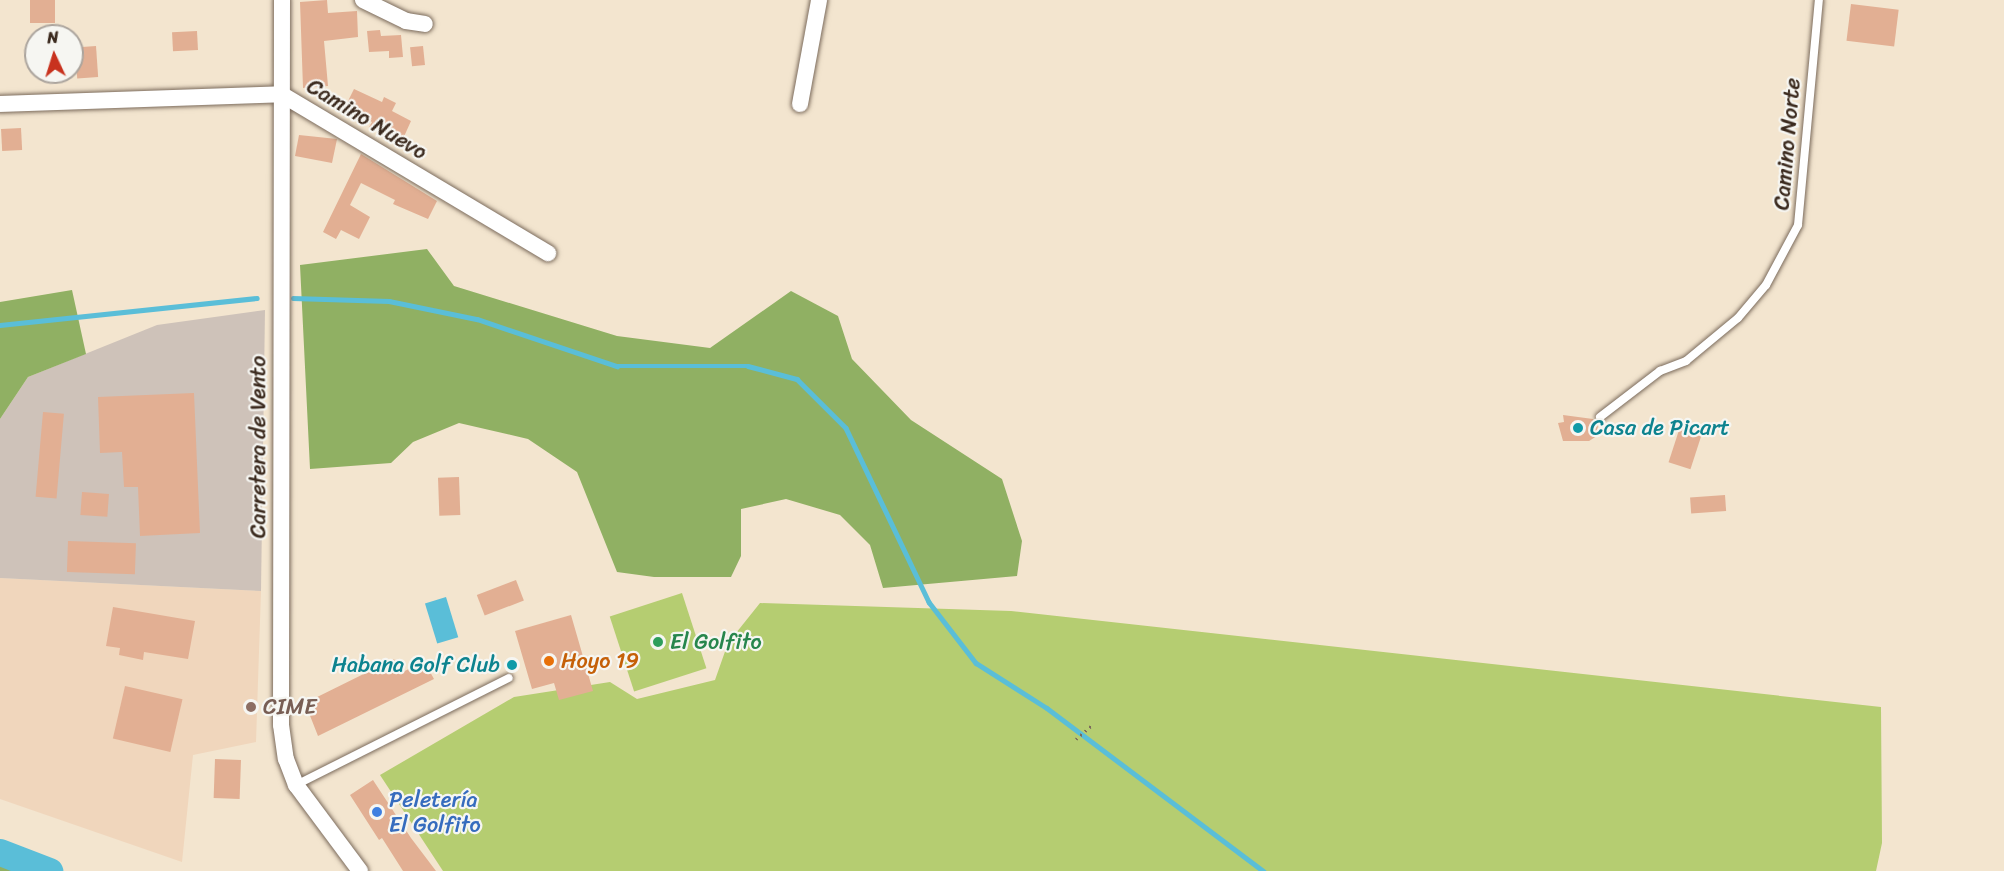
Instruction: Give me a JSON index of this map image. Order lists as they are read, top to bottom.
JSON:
{
  "streets": {
    "street": ["Camino Nuevo", "Carretera de Vento"],
    "lane": ["Camino Norte"]
  },
  "crossings": [
    ["Camino Nuevo", "Carretera de Vento"]
  ],
  "places": [
    "Casa de Picart",
    "El Golfito",
    "Hoyo 19",
    "Habana Golf Club",
    "CIME",
    "Peletería El Golfito"
  ],
  "north": "top"
}
